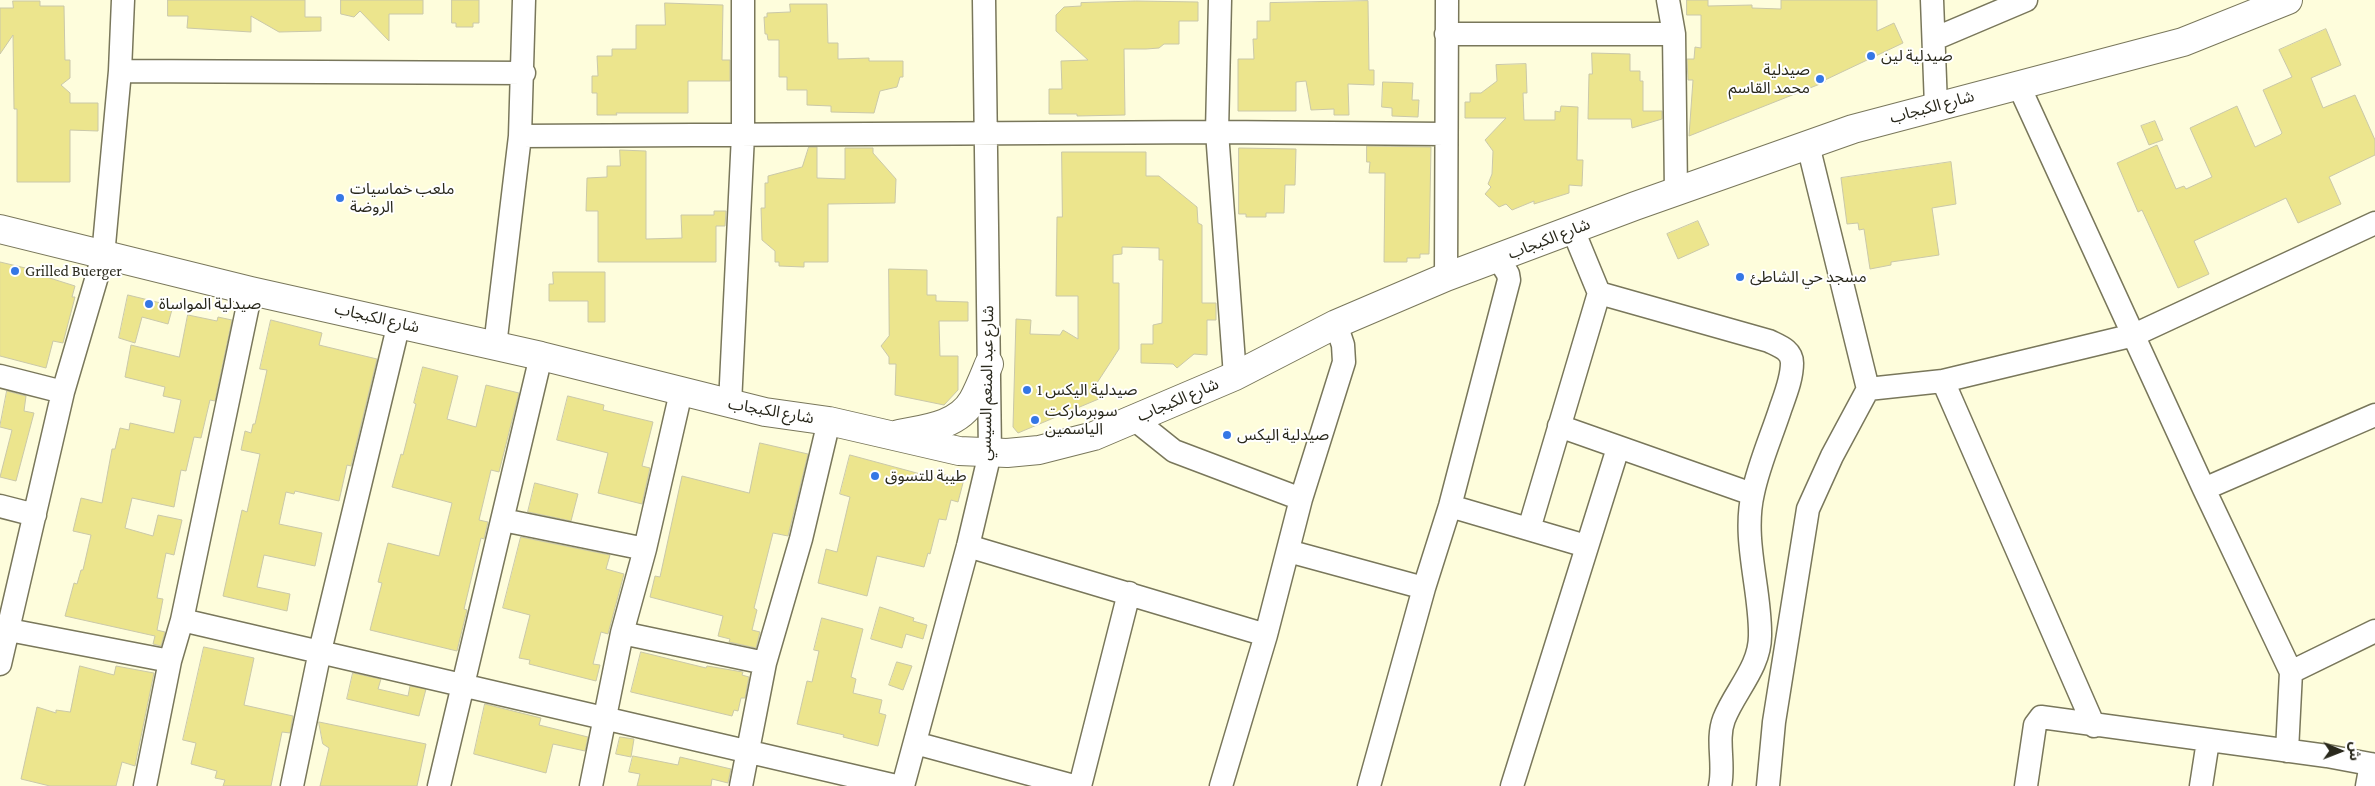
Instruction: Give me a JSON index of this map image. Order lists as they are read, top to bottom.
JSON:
{
  "streets": {
    "main road": ["شارع الكبجاب"],
    "street": ["شارع عبد المنعم السيسي"]
  },
  "crossings": [
    ["شارع الكبجاب", "شارع عبد المنعم السيسي"]
  ],
  "places": [
    "صيدلية لين",
    "صيدلية محمد القاسم",
    "ملعب خماسيات الروضة",
    "Grilled Buerger",
    "مسجد حي الشاطئ",
    "صيدلية المواساة",
    "صيدلية اليكس 1",
    "سوبرماركت الياسمين",
    "صيدلية اليكس",
    "طيبة للتسوق"
  ],
  "north": "right"
}
